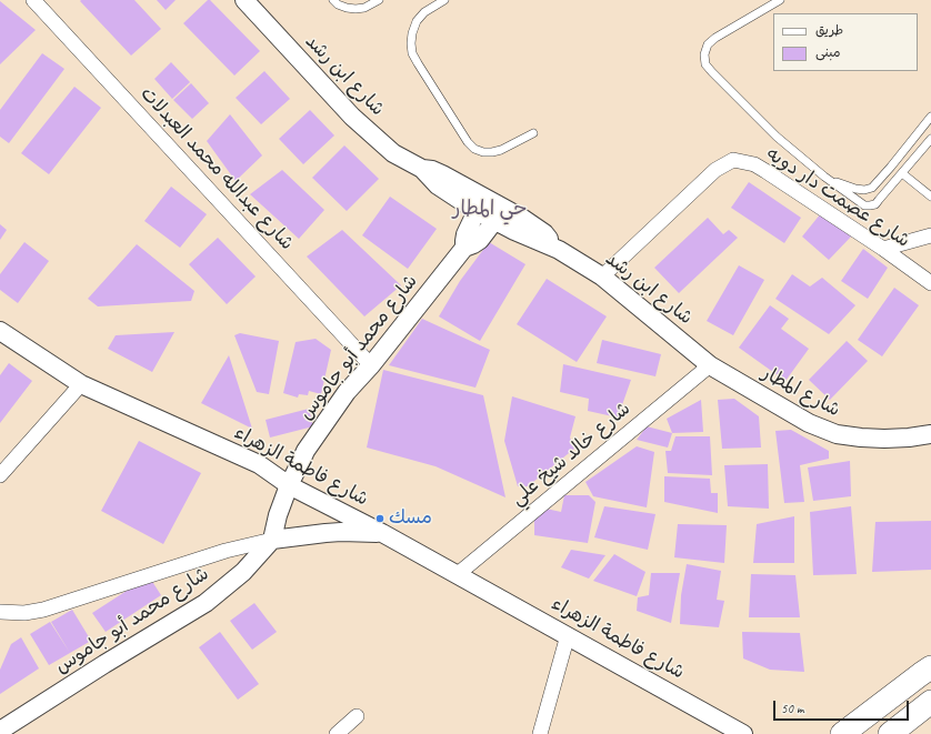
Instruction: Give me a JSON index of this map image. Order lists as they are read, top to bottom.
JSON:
{
  "streets": {
    "street": [
      "شارع ابن رشد",
      "شارع عبدالله محمد العبدلات",
      "شارع عصمت دار دويه",
      "شارع محمد أبو جاموس",
      "شارع المطار",
      "شارع خالد شيخ علي",
      "شارع فاطمة الزهراء"
    ]
  },
  "crossings": [
    ["شارع ابن رشد", "شارع عصمت دار دويه"],
    ["شارع ابن رشد", "شارع محمد أبو جاموس"],
    ["شارع ابن رشد", "شارع المطار"],
    ["شارع ابن رشد", "شارع خالد شيخ علي"],
    ["شارع عبدالله محمد العبدلات", "شارع محمد أبو جاموس"],
    ["شارع محمد أبو جاموس", "شارع فاطمة الزهراء"],
    ["شارع المطار", "شارع خالد شيخ علي"],
    ["شارع خالد شيخ علي", "شارع فاطمة الزهراء"]
  ],
  "districts": ["حي المطار"],
  "places": ["مسك"],
  "legend": ["طريق", "مبنى"],
  "scale_bar": "50 m"
}
